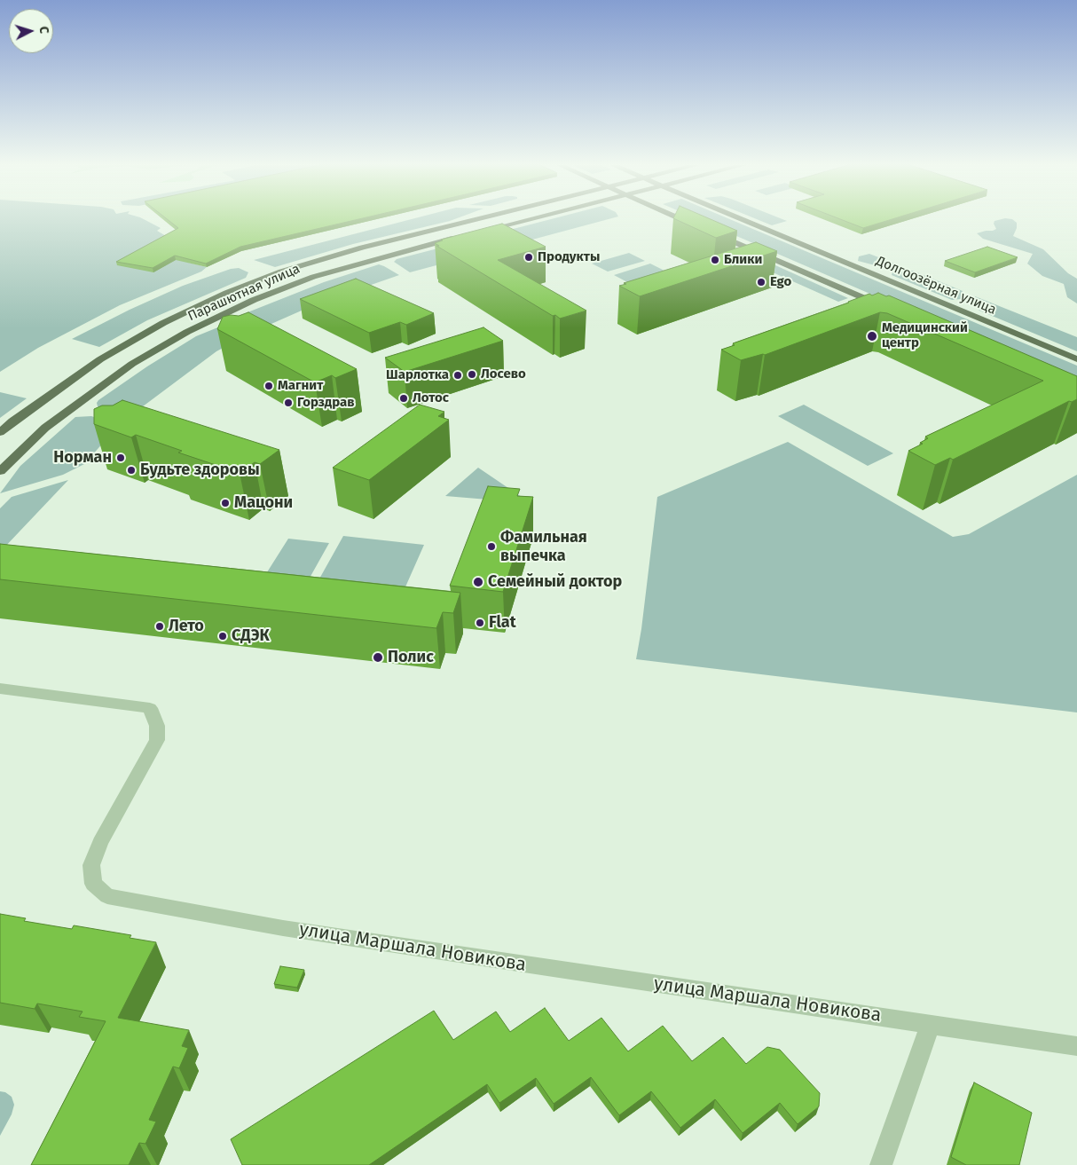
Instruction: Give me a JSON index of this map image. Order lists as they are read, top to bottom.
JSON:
{
  "streets": {
    "main road": ["Долгоозёрная улица", "Парашютная улица"],
    "street": ["улица Маршала Новикова"]
  },
  "places": [
    "Продукты",
    "Блики",
    "Ego",
    "Медицинский центр",
    "Лосево",
    "Шарлотка",
    "Магнит",
    "Лотос",
    "Горздрав",
    "Норман",
    "Будьте здоровы",
    "Мацони",
    "Фамильная выпечка",
    "Семейный доктор",
    "Flat",
    "Лето",
    "СДЭК",
    "Полис"
  ],
  "north": "right"
}
